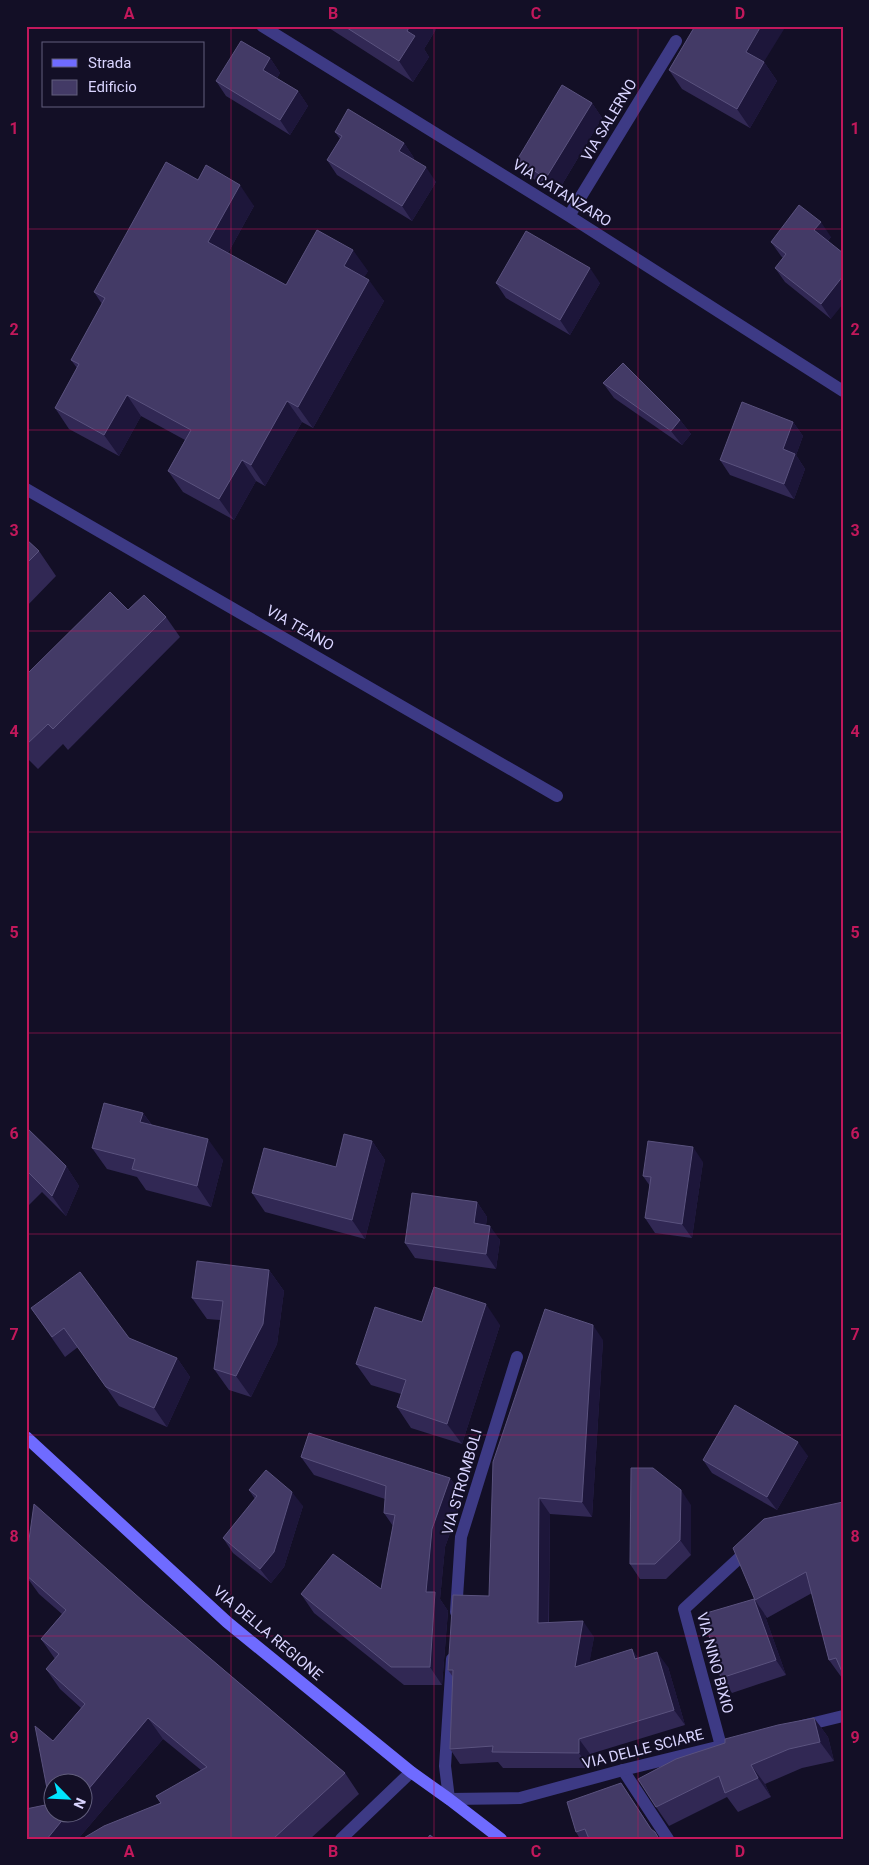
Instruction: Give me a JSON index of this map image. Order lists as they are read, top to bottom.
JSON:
{
  "streets": {
    "main road": ["VIA DELLA REGIONE"],
    "street": [
      "VIA SALERNO",
      "VIA CATANZARO",
      "VIA TEANO",
      "VIA STROMBOLI",
      "VIA NINO BIXIO",
      "VIA DELLE SCIARE"
    ]
  },
  "crossings": [
    ["VIA SALERNO", "VIA CATANZARO"],
    ["VIA DELLA REGIONE", "VIA DELLE SCIARE"],
    ["VIA NINO BIXIO", "VIA DELLE SCIARE"]
  ],
  "legend": ["Strada", "Edificio"],
  "north": "bottom right",
  "grid": {
    "columns": [
      "A",
      "B",
      "C",
      "D"
    ],
    "rows": [
      "1",
      "2",
      "3",
      "4",
      "5",
      "6",
      "7",
      "8",
      "9"
    ]
  }
}
